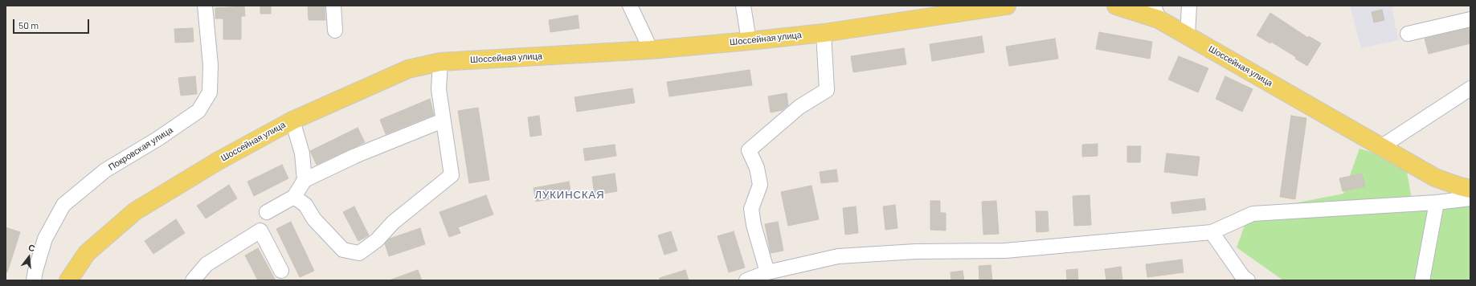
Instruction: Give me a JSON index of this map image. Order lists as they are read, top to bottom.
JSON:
{
  "streets": {
    "main road": ["Шоссейная улица"],
    "street": ["Покровская улица"]
  },
  "districts": ["ЛУКИНСКАЯ"],
  "scale_bar": "50 m",
  "north": "top"
}
